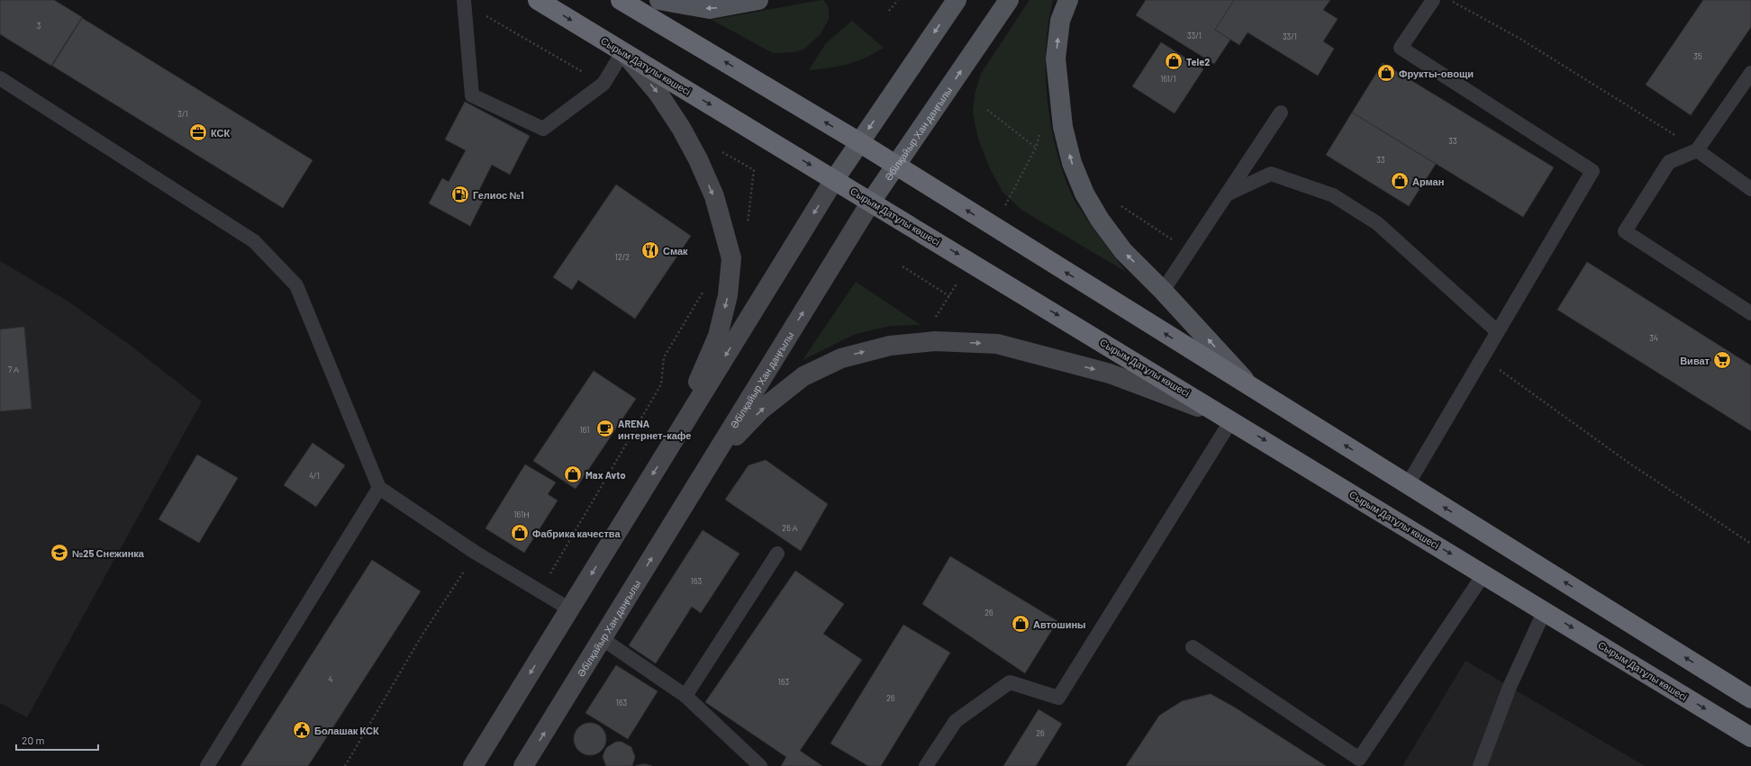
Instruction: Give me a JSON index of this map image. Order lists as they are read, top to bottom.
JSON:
{
  "streets": {
    "highway": ["Сырым Датұлы көшесі"],
    "main road": ["Әбілқайыр Хан даңғылы"]
  },
  "crossings": [
    ["Сырым Датұлы көшесі", "Әбілқайыр Хан даңғылы"]
  ],
  "places": {
    "shop": [
      "Tele2",
      "Фрукты-овощи",
      "Арман",
      "Max Avto",
      "Фабрика качества",
      "Автошины"
    ],
    "office": ["КСК"],
    "fuel station": ["Гелиос №1"],
    "restaurant": ["Смак"],
    "supermarket": ["Виват"],
    "cafe": ["ARENA интернет-кафе"],
    "school or university": ["№25 Снежинка"],
    "public building": ["Болашак КСК"]
  },
  "house_numbers": [
    "3",
    "33/1",
    "33/1",
    "35",
    "161/1",
    "3/1",
    "33",
    "33",
    "12/2",
    "34",
    "7 А",
    "161",
    "4/1",
    "161Н",
    "26 А",
    "163",
    "26",
    "4",
    "163",
    "26",
    "163",
    "26"
  ],
  "scale_bar": "20 m"
}
